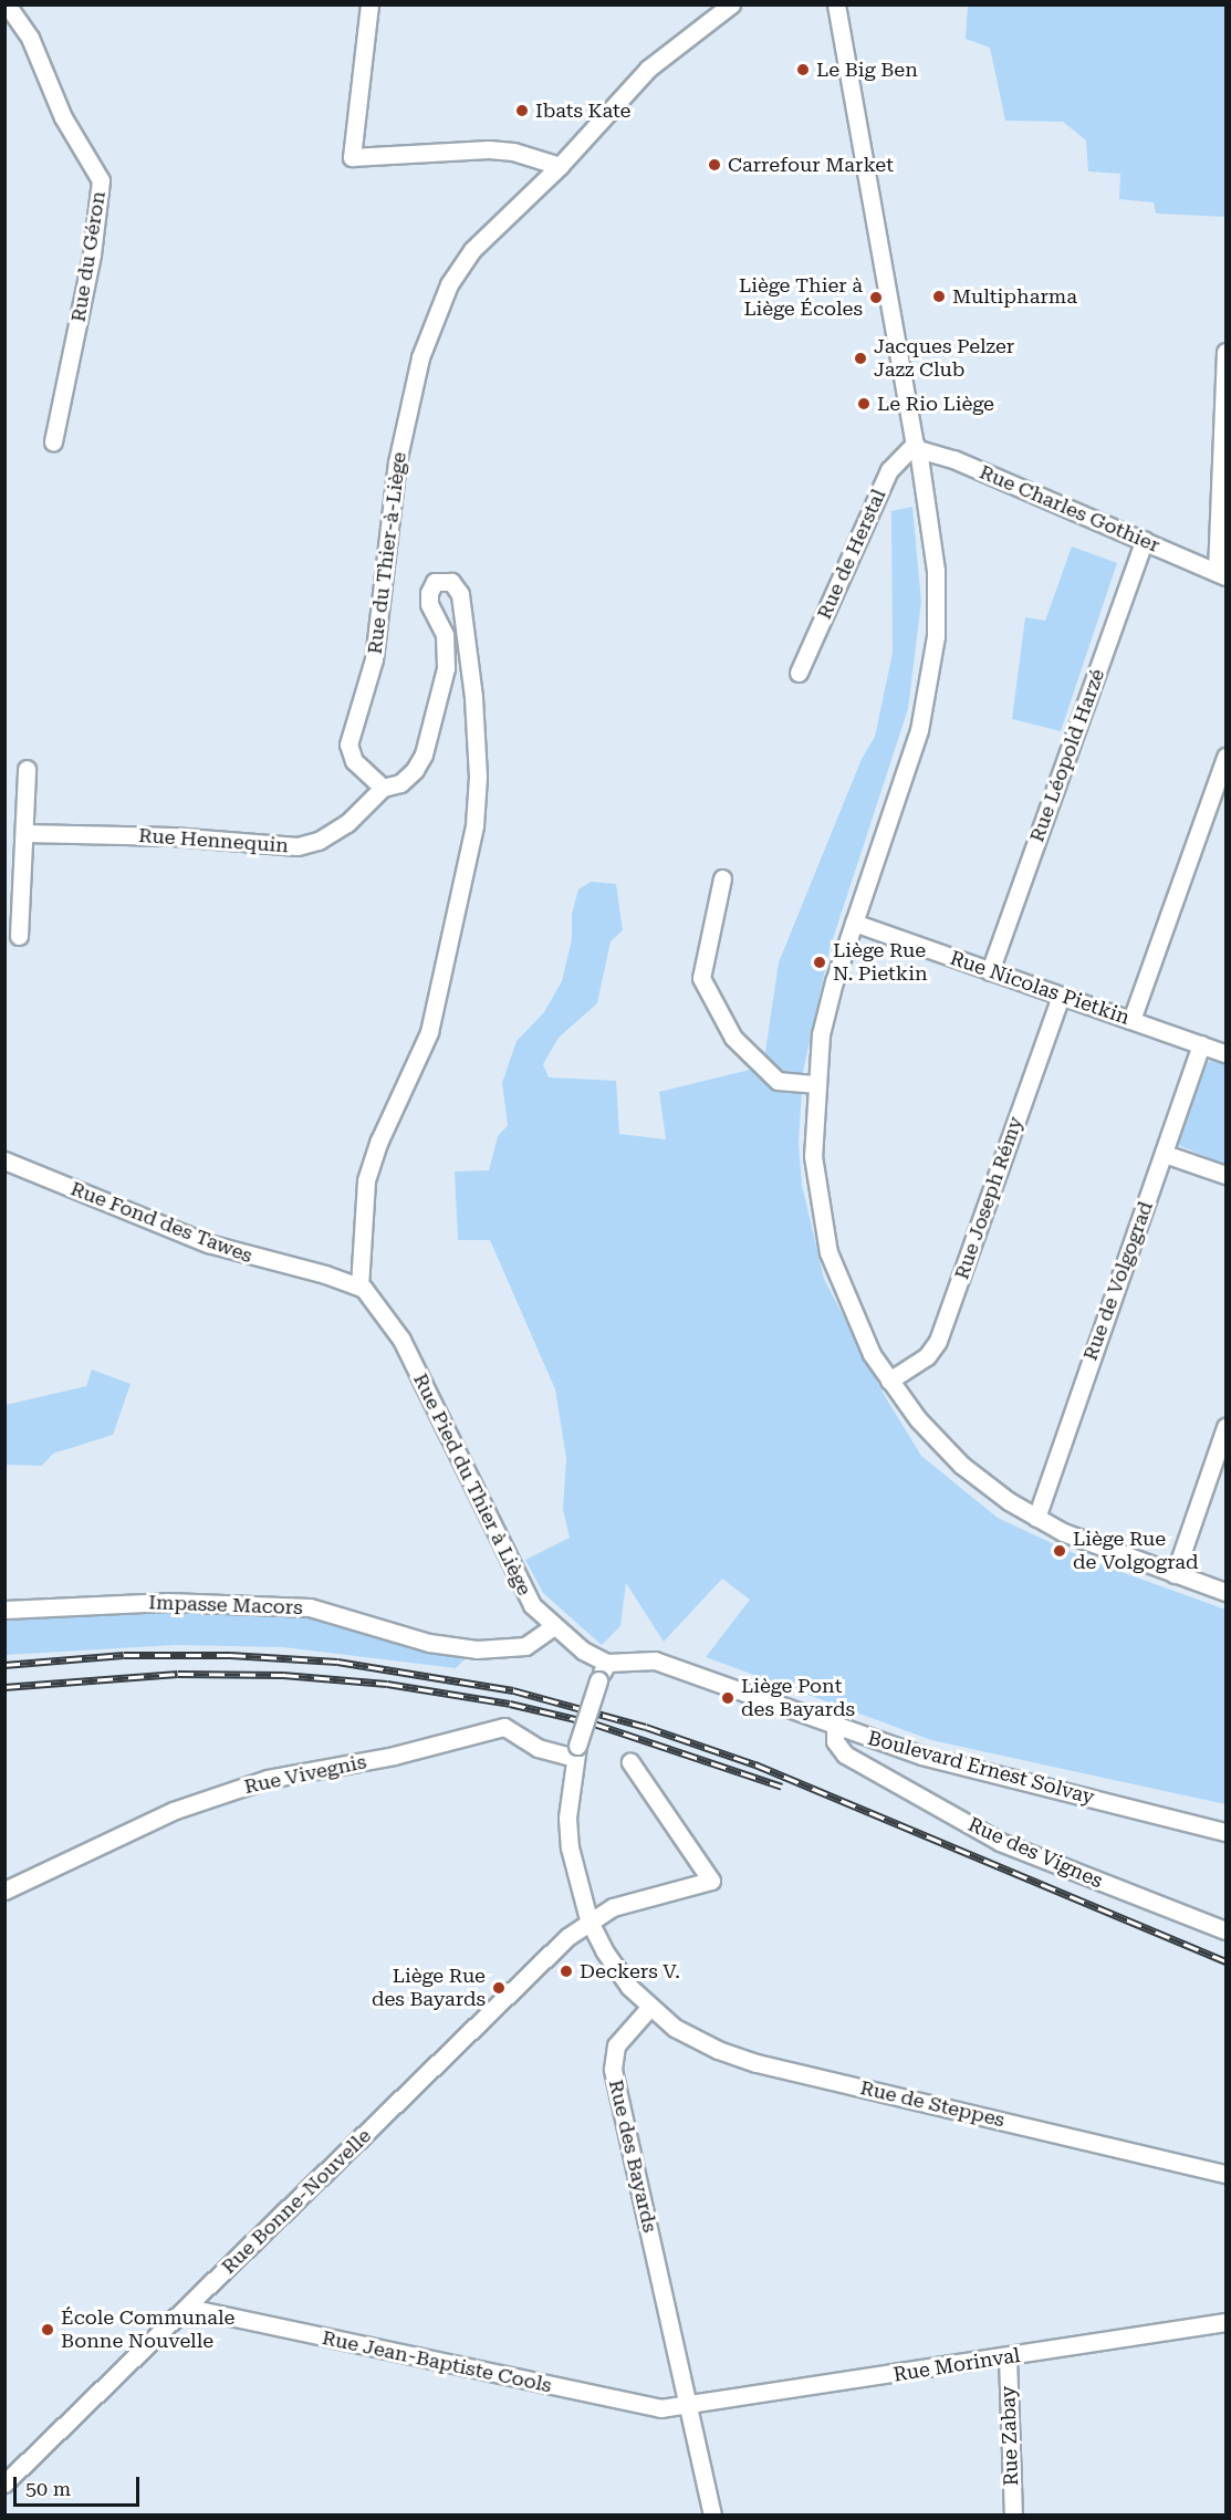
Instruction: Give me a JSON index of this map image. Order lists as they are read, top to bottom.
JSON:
{
  "streets": {
    "street": [
      "Rue du Géron",
      "Rue Charles Gothier",
      "Rue du Thier-à-Liège",
      "Rue de Herstal",
      "Rue Léopold Harzé",
      "Rue Hennequin",
      "Rue Nicolas Pietkin",
      "Rue Joseph Rémy",
      "Rue Fond des Tawes",
      "Rue de Volgograd",
      "Rue Pied du Thier à Liège",
      "Impasse Macors",
      "Boulevard Ernest Solvay",
      "Rue Vivegnis",
      "Rue des Vignes",
      "Rue de Steppes",
      "Rue des Bayards",
      "Rue Bonne-Nouvelle",
      "Rue Jean-Baptiste Cools",
      "Rue Morinval",
      "Rue Zabay"
    ]
  },
  "crossings": [
    ["Rue Charles Gothier", "Rue de Herstal"],
    ["Rue Charles Gothier", "Rue Léopold Harzé"],
    ["Rue du Thier-à-Liège", "Rue Hennequin"],
    ["Rue Léopold Harzé", "Rue Nicolas Pietkin"],
    ["Rue Nicolas Pietkin", "Rue Joseph Rémy"],
    ["Rue Nicolas Pietkin", "Rue de Volgograd"],
    ["Rue Fond des Tawes", "Rue Pied du Thier à Liège"],
    ["Rue Pied du Thier à Liège", "Impasse Macors"],
    ["Rue Pied du Thier à Liège", "Boulevard Ernest Solvay"],
    ["Boulevard Ernest Solvay", "Rue des Vignes"],
    ["Rue de Steppes", "Rue des Bayards"],
    ["Rue des Bayards", "Rue Jean-Baptiste Cools"],
    ["Rue des Bayards", "Rue Morinval"],
    ["Rue Bonne-Nouvelle", "Rue Jean-Baptiste Cools"],
    ["Rue Jean-Baptiste Cools", "Rue Morinval"],
    ["Rue Morinval", "Rue Zabay"]
  ],
  "places": [
    "Le Big Ben",
    "Ibats Kate",
    "Carrefour Market",
    "Multipharma",
    "Liège Thier à Liège Écoles",
    "Jacques Pelzer Jazz Club",
    "Le Rio Liège",
    "Liège Rue N. Pietkin",
    "Liège Rue de Volgograd",
    "Liège Pont des Bayards",
    "Deckers V.",
    "Liège Rue des Bayards",
    "École Communale Bonne Nouvelle"
  ],
  "scale_bar": "50 m"
}
